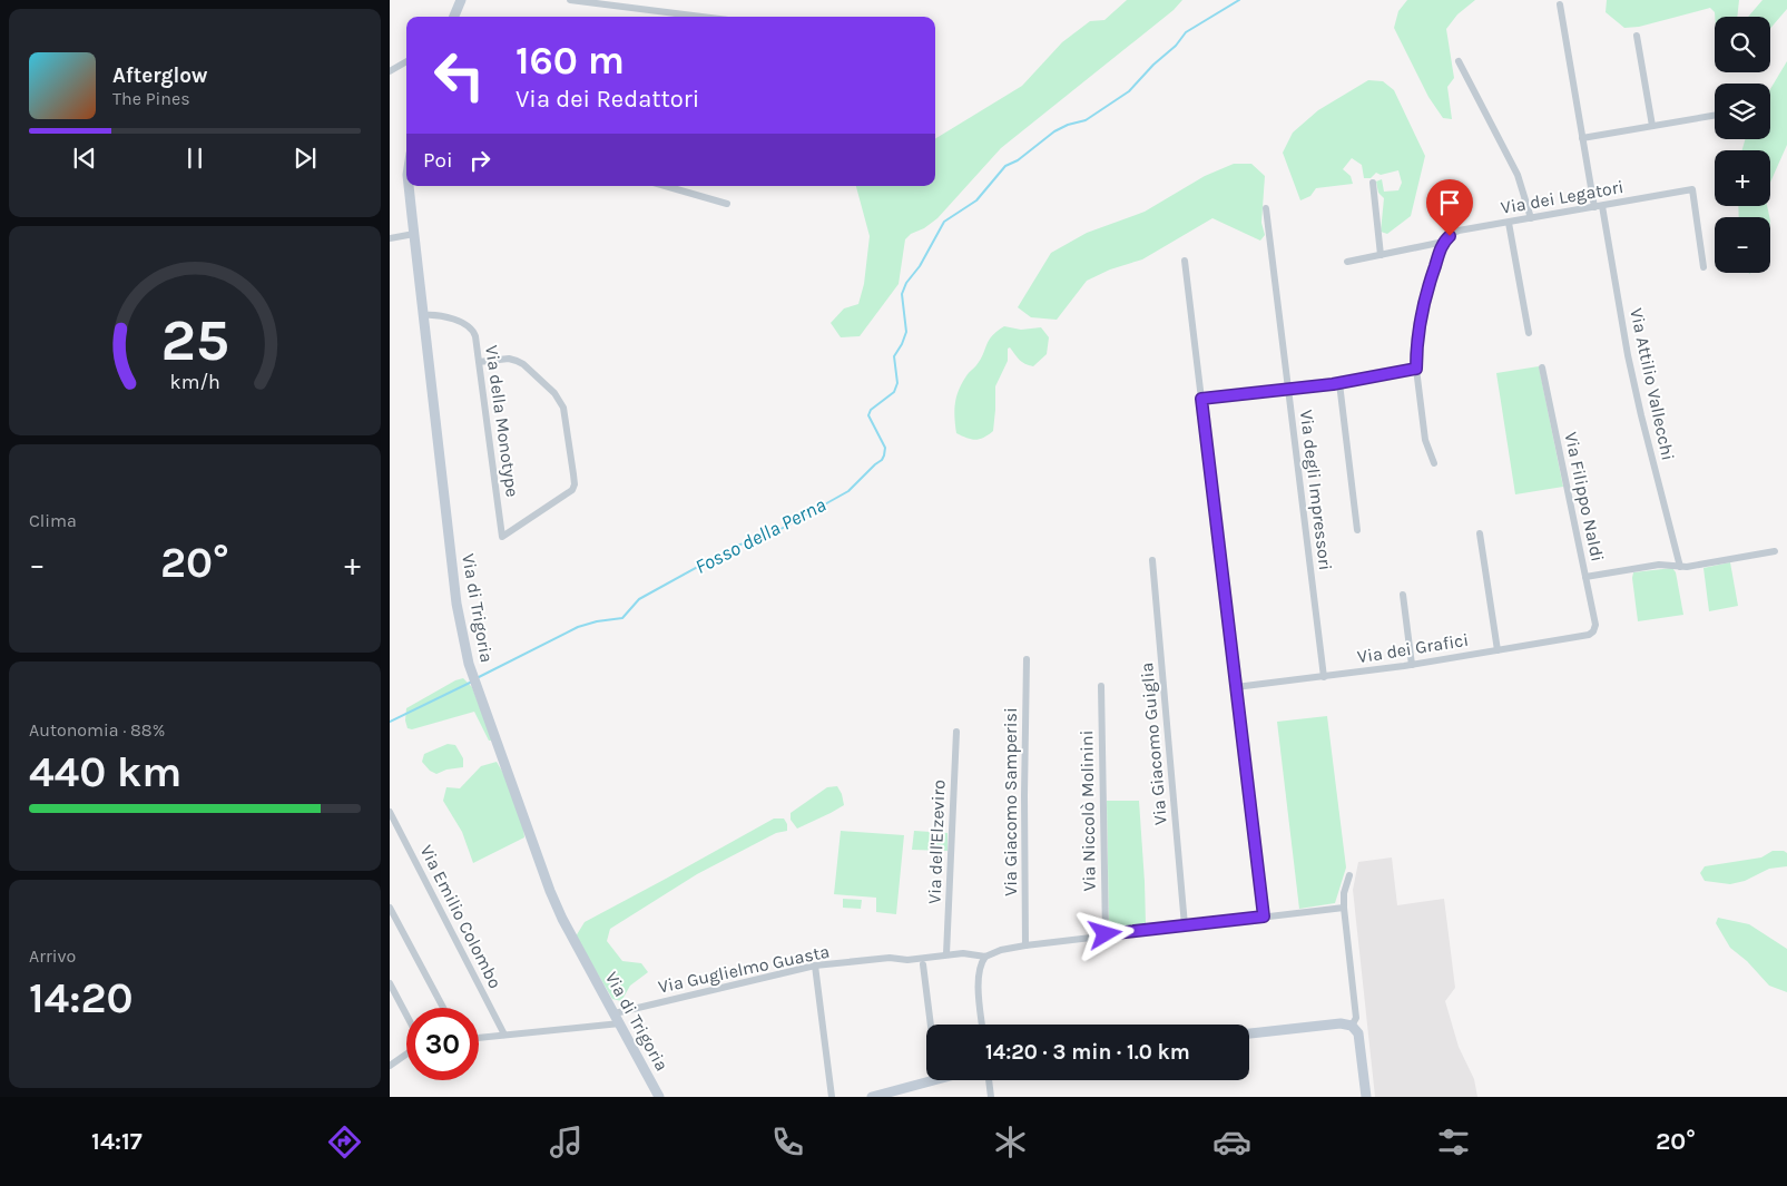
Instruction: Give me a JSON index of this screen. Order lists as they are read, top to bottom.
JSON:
{
  "streets": {
    "street": [
      "Via dei Legatori",
      "Via Attilio Vallecchi",
      "Via della Monotype",
      "Via degli Impressori",
      "Via Filippo Naldi",
      "Via di Trigoria",
      "Via dei Grafici",
      "Via Giacomo Guiglia",
      "Via Giacomo Samperisi",
      "Via Niccolò Molinini",
      "Via dell'Elzeviro",
      "Via Emilio Colombo",
      "Via Guglielmo Guasta"
    ]
  },
  "crossings": [
    ["Via dei Legatori", "Via Attilio Vallecchi"],
    ["Via della Monotype", "Via di Trigoria"],
    ["Via degli Impressori", "Via dei Grafici"],
    ["Via Filippo Naldi", "Via dei Grafici"],
    ["Via di Trigoria", "Via Guglielmo Guasta"],
    ["Via dell'Elzeviro", "Via Guglielmo Guasta"]
  ],
  "water": ["Fosso della Perna"],
  "page": {
    "map_buttons": ["+", "−"],
    "turn": ["160 m", "Via dei Redattori"],
    "song": ["Afterglow", "The Pines"],
    "then": "Poi",
    "tile": [
      "Clima",
      ["Autonomia · 88%", "440 km"],
      ["Arrivo", "14:20"]
    ],
    "heat": ["−", "20°", "+"],
    "limit": "30",
    "trip": "14:20 · 3 min · 1.0 km",
    "tabs": ["14:17", "20°"],
    "gauge": ["25", "km/h"]
  }
}
